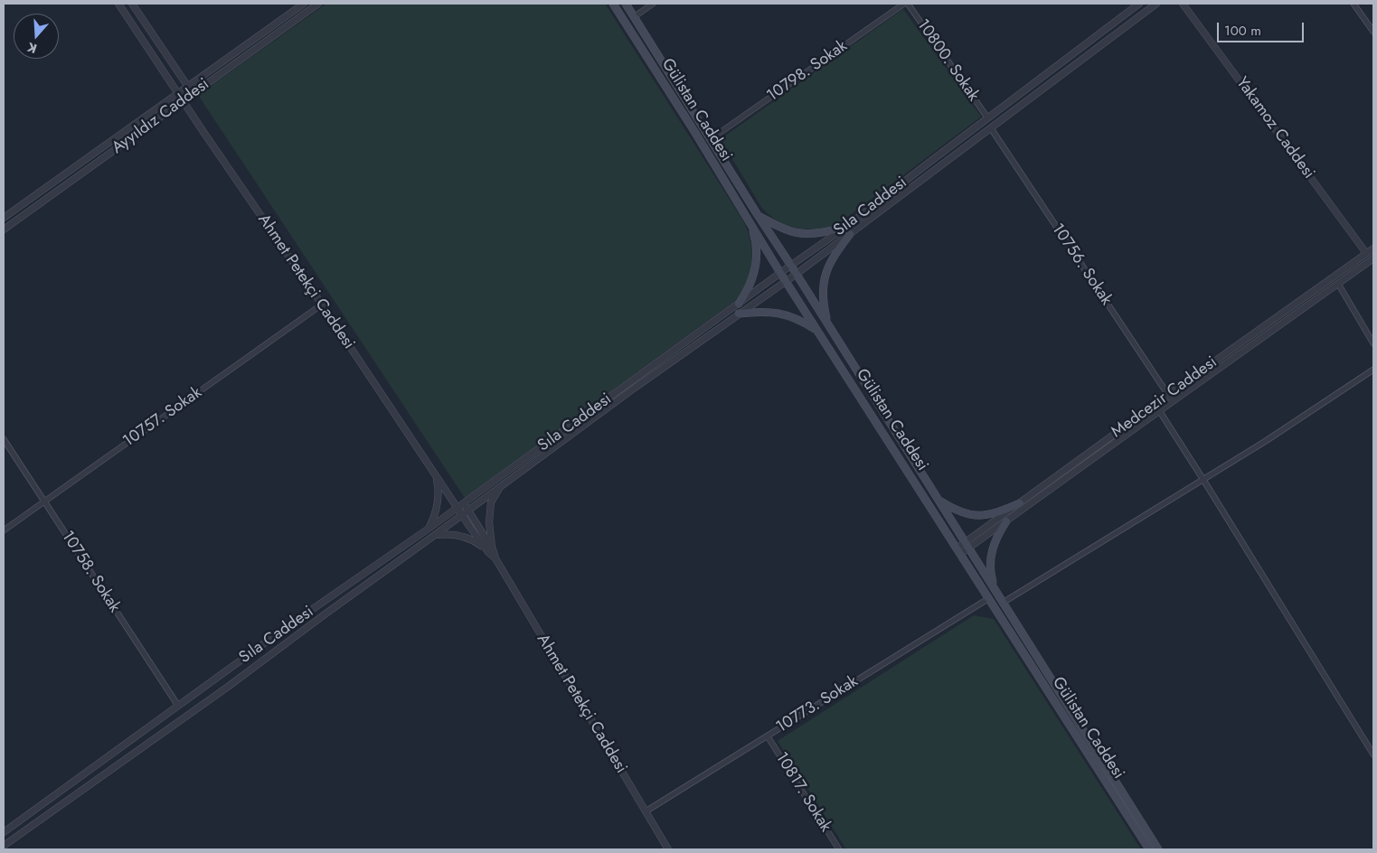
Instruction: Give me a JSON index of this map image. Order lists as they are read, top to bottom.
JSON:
{
  "streets": {
    "main road": ["Gülistan Caddesi"],
    "street": [
      "10800. Sokak",
      "10798. Sokak",
      "Ayyıldız Caddesi",
      "Yakamoz Caddesi",
      "Sıla Caddesi",
      "10756. Sokak",
      "Ahmet Petekçi Caddesi",
      "Medcezir Caddesi",
      "10757. Sokak",
      "10758. Sokak",
      "10773. Sokak",
      "10817. Sokak"
    ]
  },
  "crossings": [
    ["10800. Sokak", "Sıla Caddesi"],
    ["10798. Sokak", "Gülistan Caddesi"],
    ["Gülistan Caddesi", "Sıla Caddesi"],
    ["Gülistan Caddesi", "Medcezir Caddesi"],
    ["Gülistan Caddesi", "10773. Sokak"],
    ["Ayyıldız Caddesi", "Ahmet Petekçi Caddesi"],
    ["Yakamoz Caddesi", "Medcezir Caddesi"],
    ["Sıla Caddesi", "10756. Sokak"],
    ["Sıla Caddesi", "Ahmet Petekçi Caddesi"],
    ["Sıla Caddesi", "10758. Sokak"],
    ["10756. Sokak", "Medcezir Caddesi"],
    ["Ahmet Petekçi Caddesi", "10757. Sokak"],
    ["Ahmet Petekçi Caddesi", "10773. Sokak"],
    ["10757. Sokak", "10758. Sokak"],
    ["10773. Sokak", "10817. Sokak"]
  ],
  "scale_bar": "100 m",
  "north": "bottom"
}
